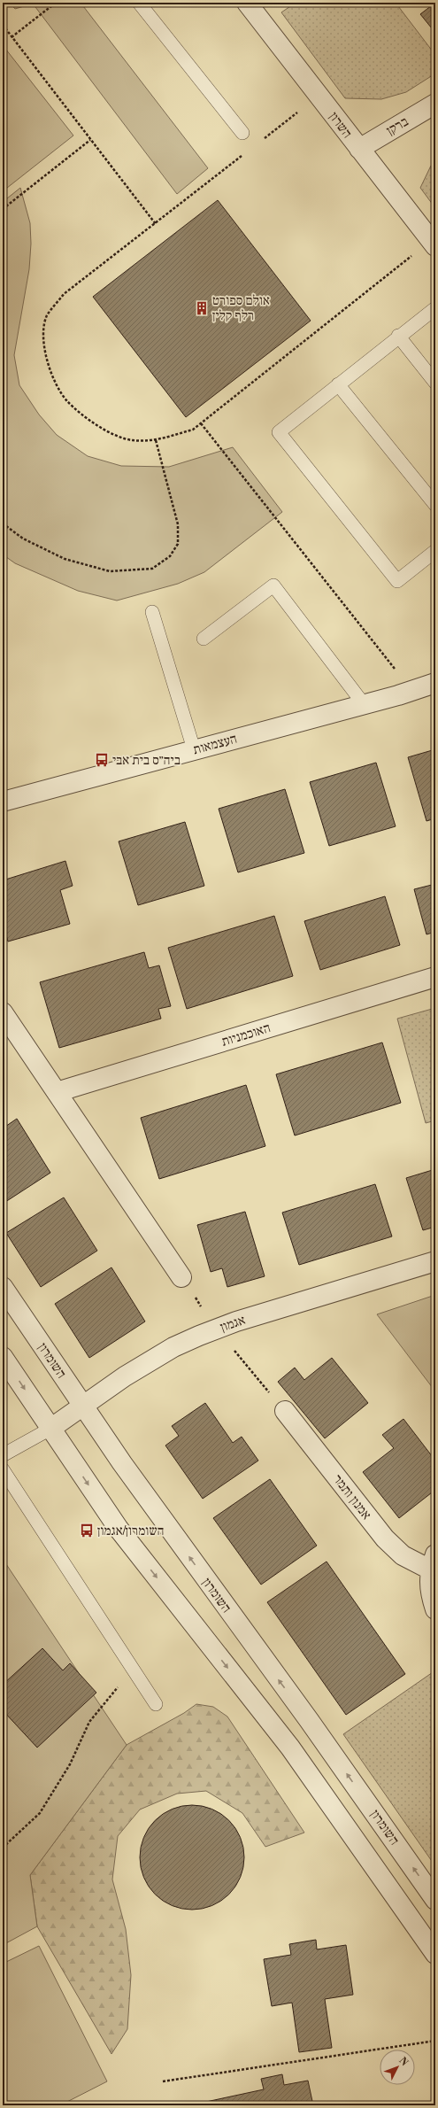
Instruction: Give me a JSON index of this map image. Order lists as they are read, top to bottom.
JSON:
{
  "streets": {
    "street": [
      "השרון",
      "ברקן",
      "העצמאות",
      "האוכמניות",
      "אגמון",
      "השומרון",
      "אמנון ותמר"
    ]
  },
  "crossings": [
    ["השרון", "ברקן"],
    ["אגמון", "השומרון"]
  ],
  "places": {
    "building": ["אולם ספורט רלף קלין"],
    "bus stop": ["ביה״ס בית אבי", "השומרון/אגמון"]
  },
  "north": "top right"
}
